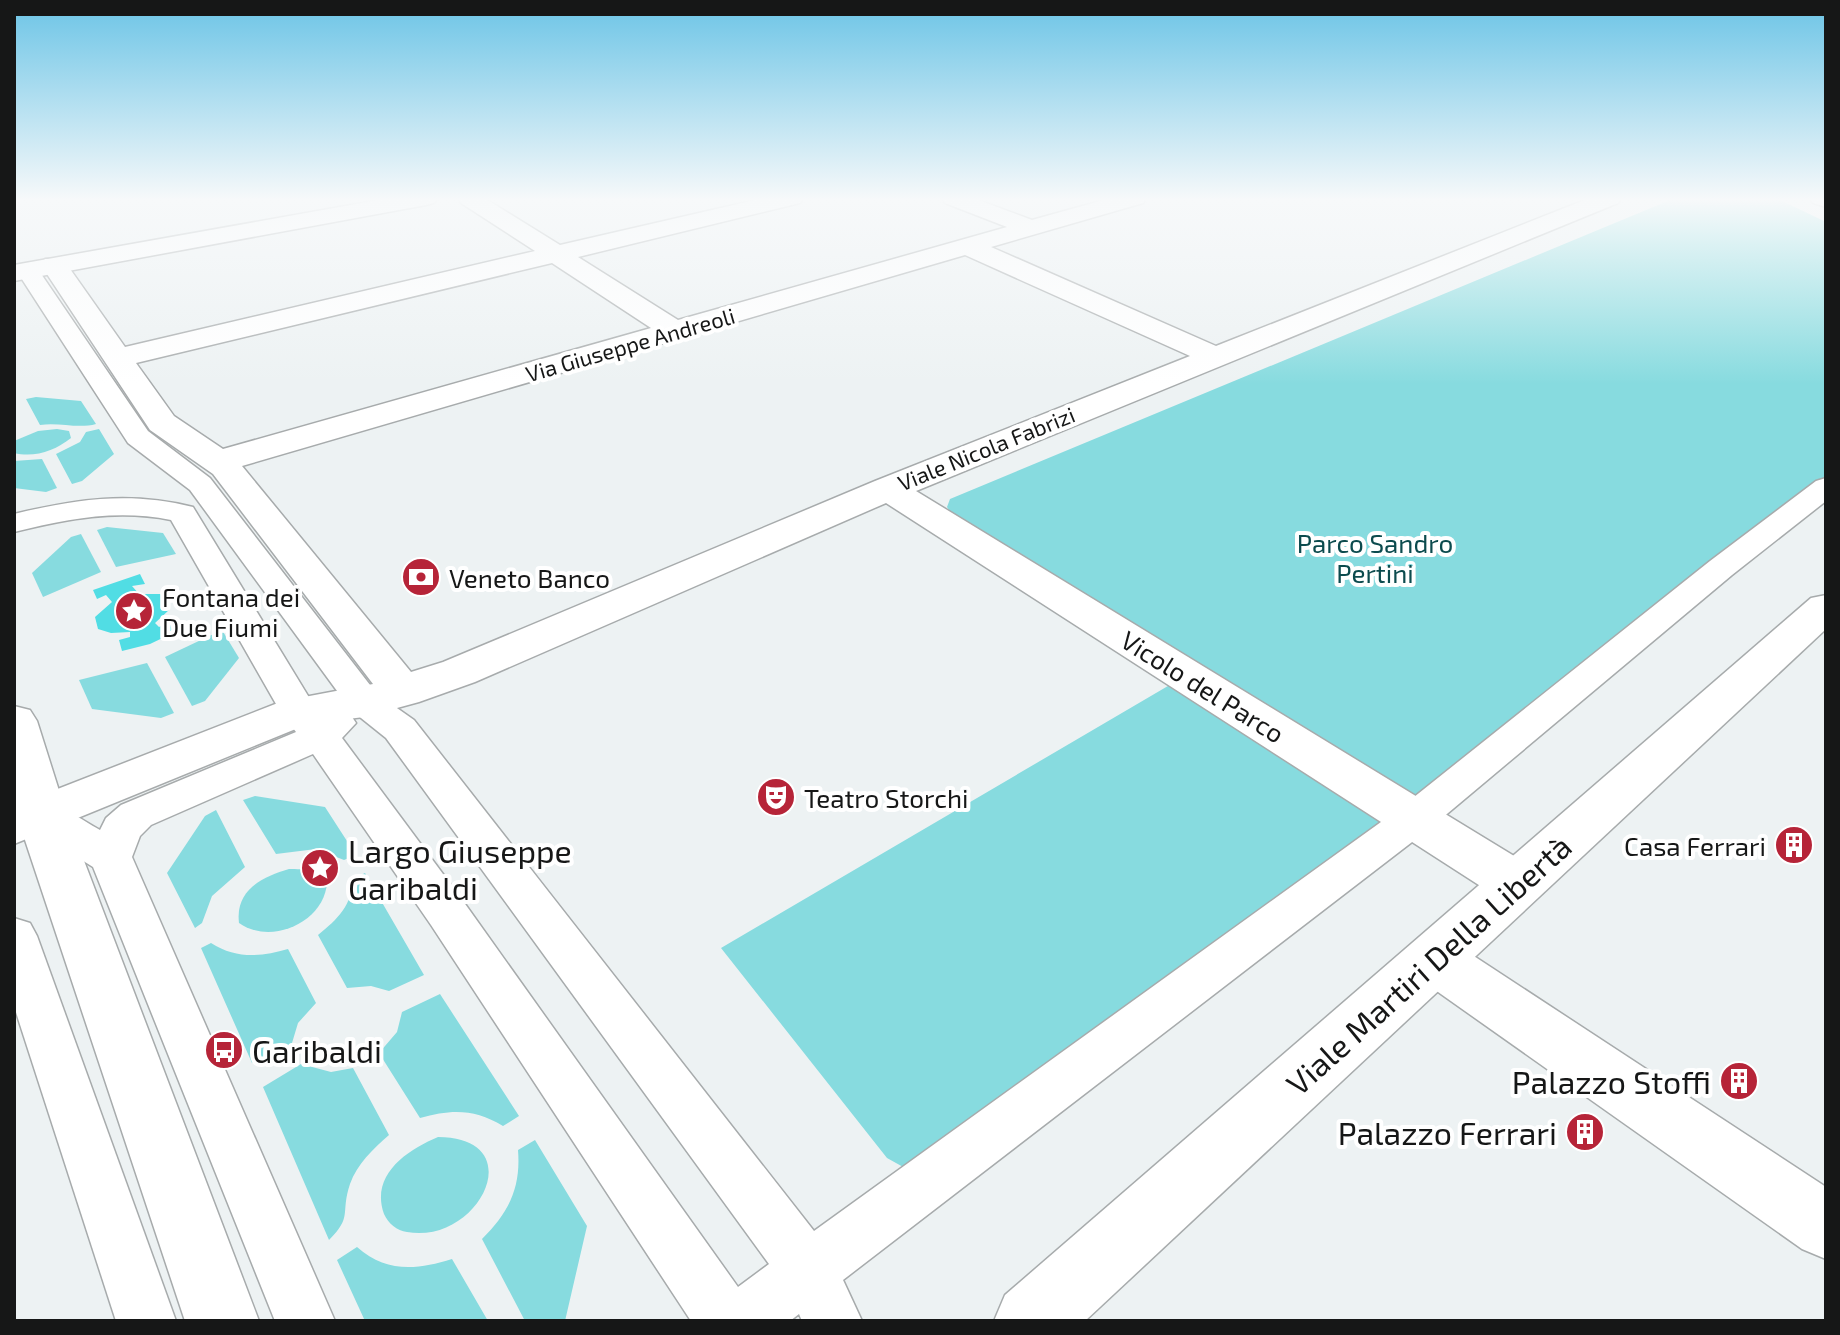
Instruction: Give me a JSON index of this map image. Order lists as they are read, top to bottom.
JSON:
{
  "streets": {
    "street": [
      "Via Giuseppe Andreoli",
      "Viale Nicola Fabrizi",
      "Vicolo del Parco",
      "Viale Martiri Della Libertà"
    ]
  },
  "crossings": [
    ["Viale Nicola Fabrizi", "Vicolo del Parco"],
    ["Vicolo del Parco", "Viale Martiri Della Libertà"]
  ],
  "parks": ["Parco Sandro Pertini"],
  "places": {
    "bank": ["Veneto Banco"],
    "place": ["Fontana dei Due Fiumi", "Largo Giuseppe Garibaldi"],
    "theatre": ["Teatro Storchi"],
    "building": ["Casa Ferrari", "Palazzo Stoffi", "Palazzo Ferrari"],
    "bus stop": ["Garibaldi"]
  }
}
